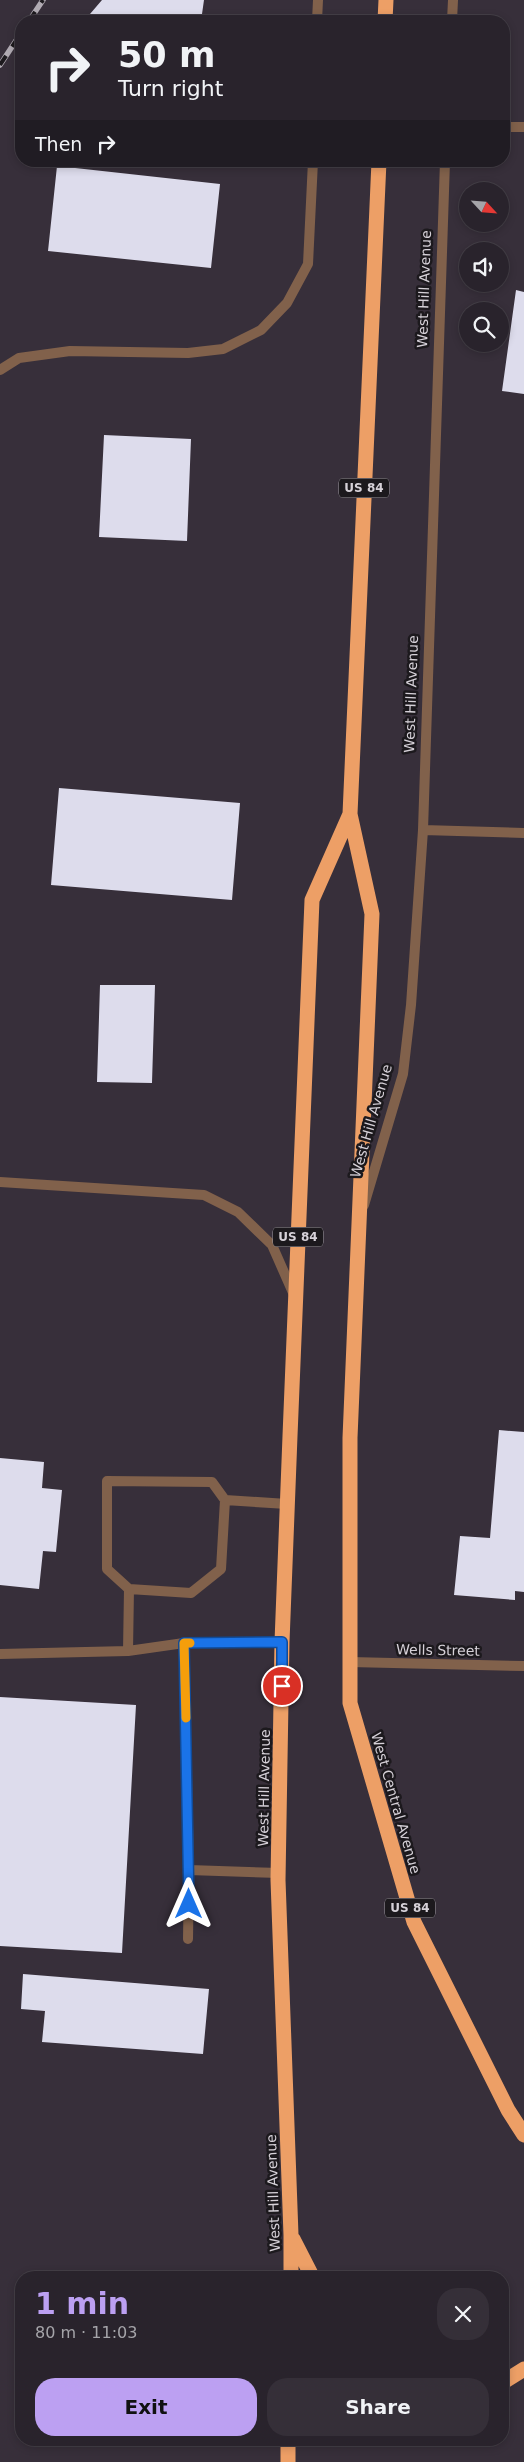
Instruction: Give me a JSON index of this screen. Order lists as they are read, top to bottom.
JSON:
{
  "streets": {
    "highway": ["West Hill Avenue", "US 84", "West Central Avenue"],
    "street": ["Wells Street"]
  },
  "crossings": [
    ["West Hill Avenue", "Wells Street"],
    ["West Hill Avenue", "West Central Avenue"],
    ["Wells Street", "West Central Avenue"]
  ],
  "north": "bottom right",
  "page": {
    "turn": ["50 m", "Turn right"],
    "then": "Then",
    "heading": ["1 min", "80 m · 11:03"],
    "buttons": ["Exit", "Share"]
  }
}
